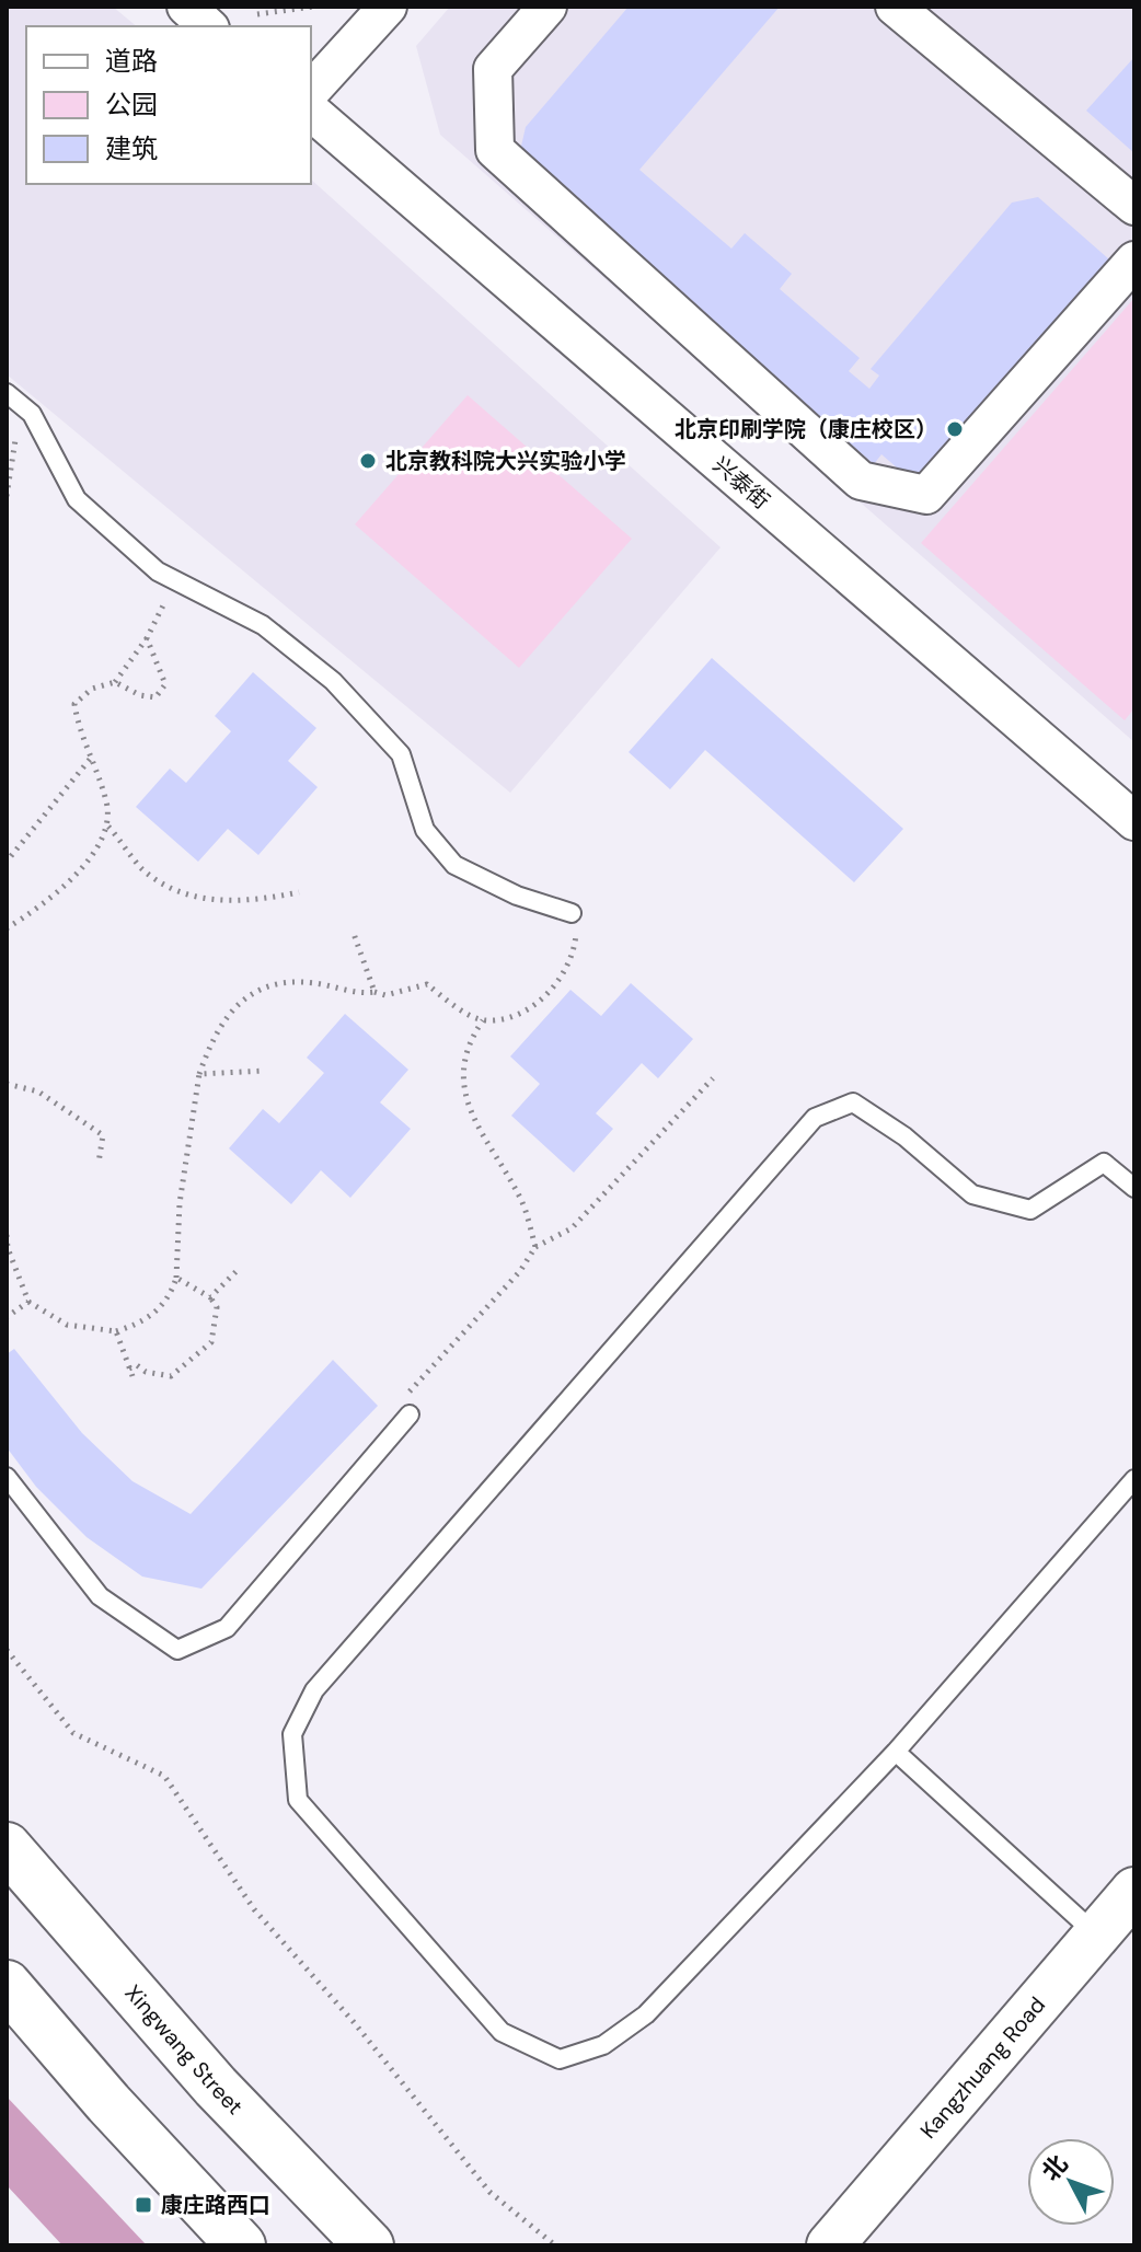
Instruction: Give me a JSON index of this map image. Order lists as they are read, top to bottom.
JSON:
{
  "streets": {
    "main road": ["Xingwang Street"],
    "street": ["兴泰街", "Kangzhuang Road"]
  },
  "places": {
    "other": ["北京印刷学院（康庄校区）", "北京教科院大兴实验小学"],
    "transit": ["康庄路西口"]
  },
  "legend": ["道路", "公园", "建筑"],
  "north": "top left"
}
